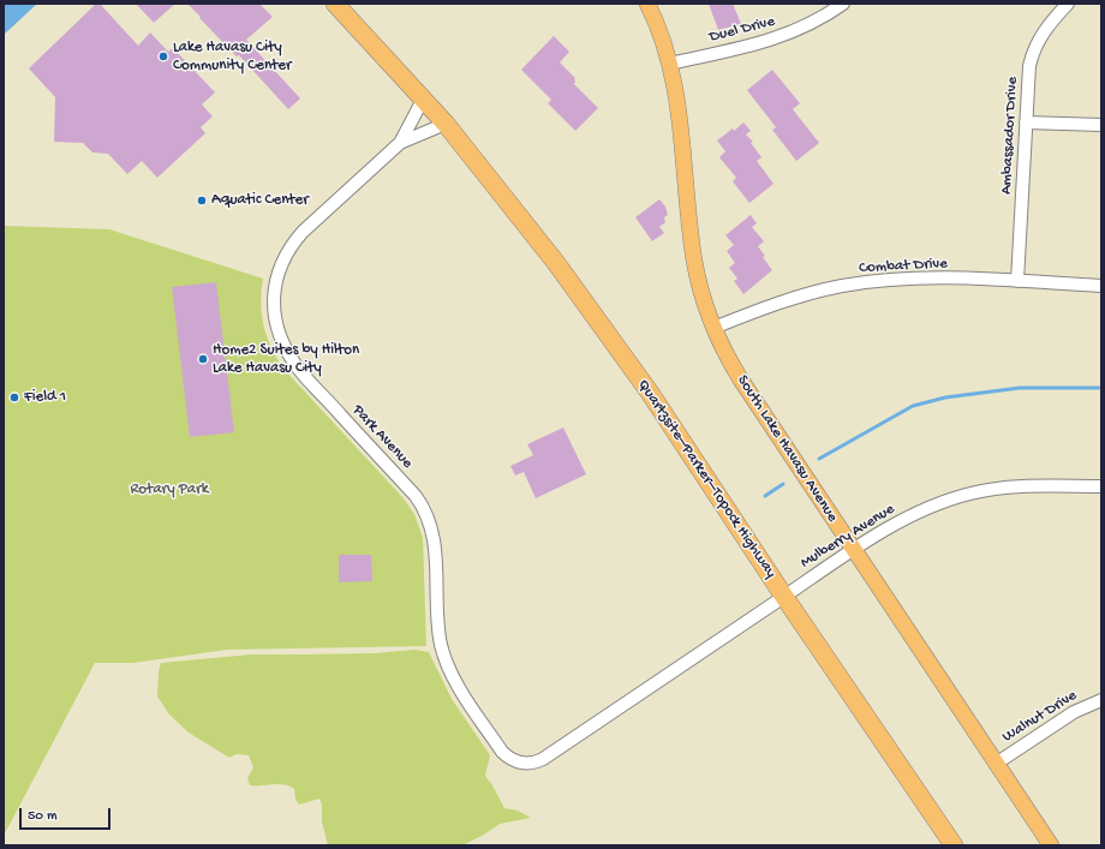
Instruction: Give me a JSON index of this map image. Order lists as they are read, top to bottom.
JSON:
{
  "streets": {
    "highway": ["Quartzsite–Parker–Topock Highway"],
    "main road": ["South Lake Havasu Avenue"],
    "street": [
      "Duel Drive",
      "Ambassador Drive",
      "Combat Drive",
      "Park Avenue",
      "Mulberry Avenue",
      "Walnut Drive"
    ]
  },
  "crossings": [
    ["Duel Drive", "South Lake Havasu Avenue"],
    ["Ambassador Drive", "Combat Drive"],
    ["Combat Drive", "South Lake Havasu Avenue"],
    ["Park Avenue", "Quartzsite–Parker–Topock Highway"],
    ["Park Avenue", "Mulberry Avenue"],
    ["South Lake Havasu Avenue", "Mulberry Avenue"],
    ["South Lake Havasu Avenue", "Walnut Drive"],
    ["Quartzsite–Parker–Topock Highway", "Mulberry Avenue"]
  ],
  "parks": ["Rotary Park"],
  "places": [
    "Lake Havasu City Community Center",
    "Aquatic Center",
    "Home2 Suites by Hilton Lake Havasu City",
    "Field 1"
  ],
  "scale_bar": "50 m"
}
